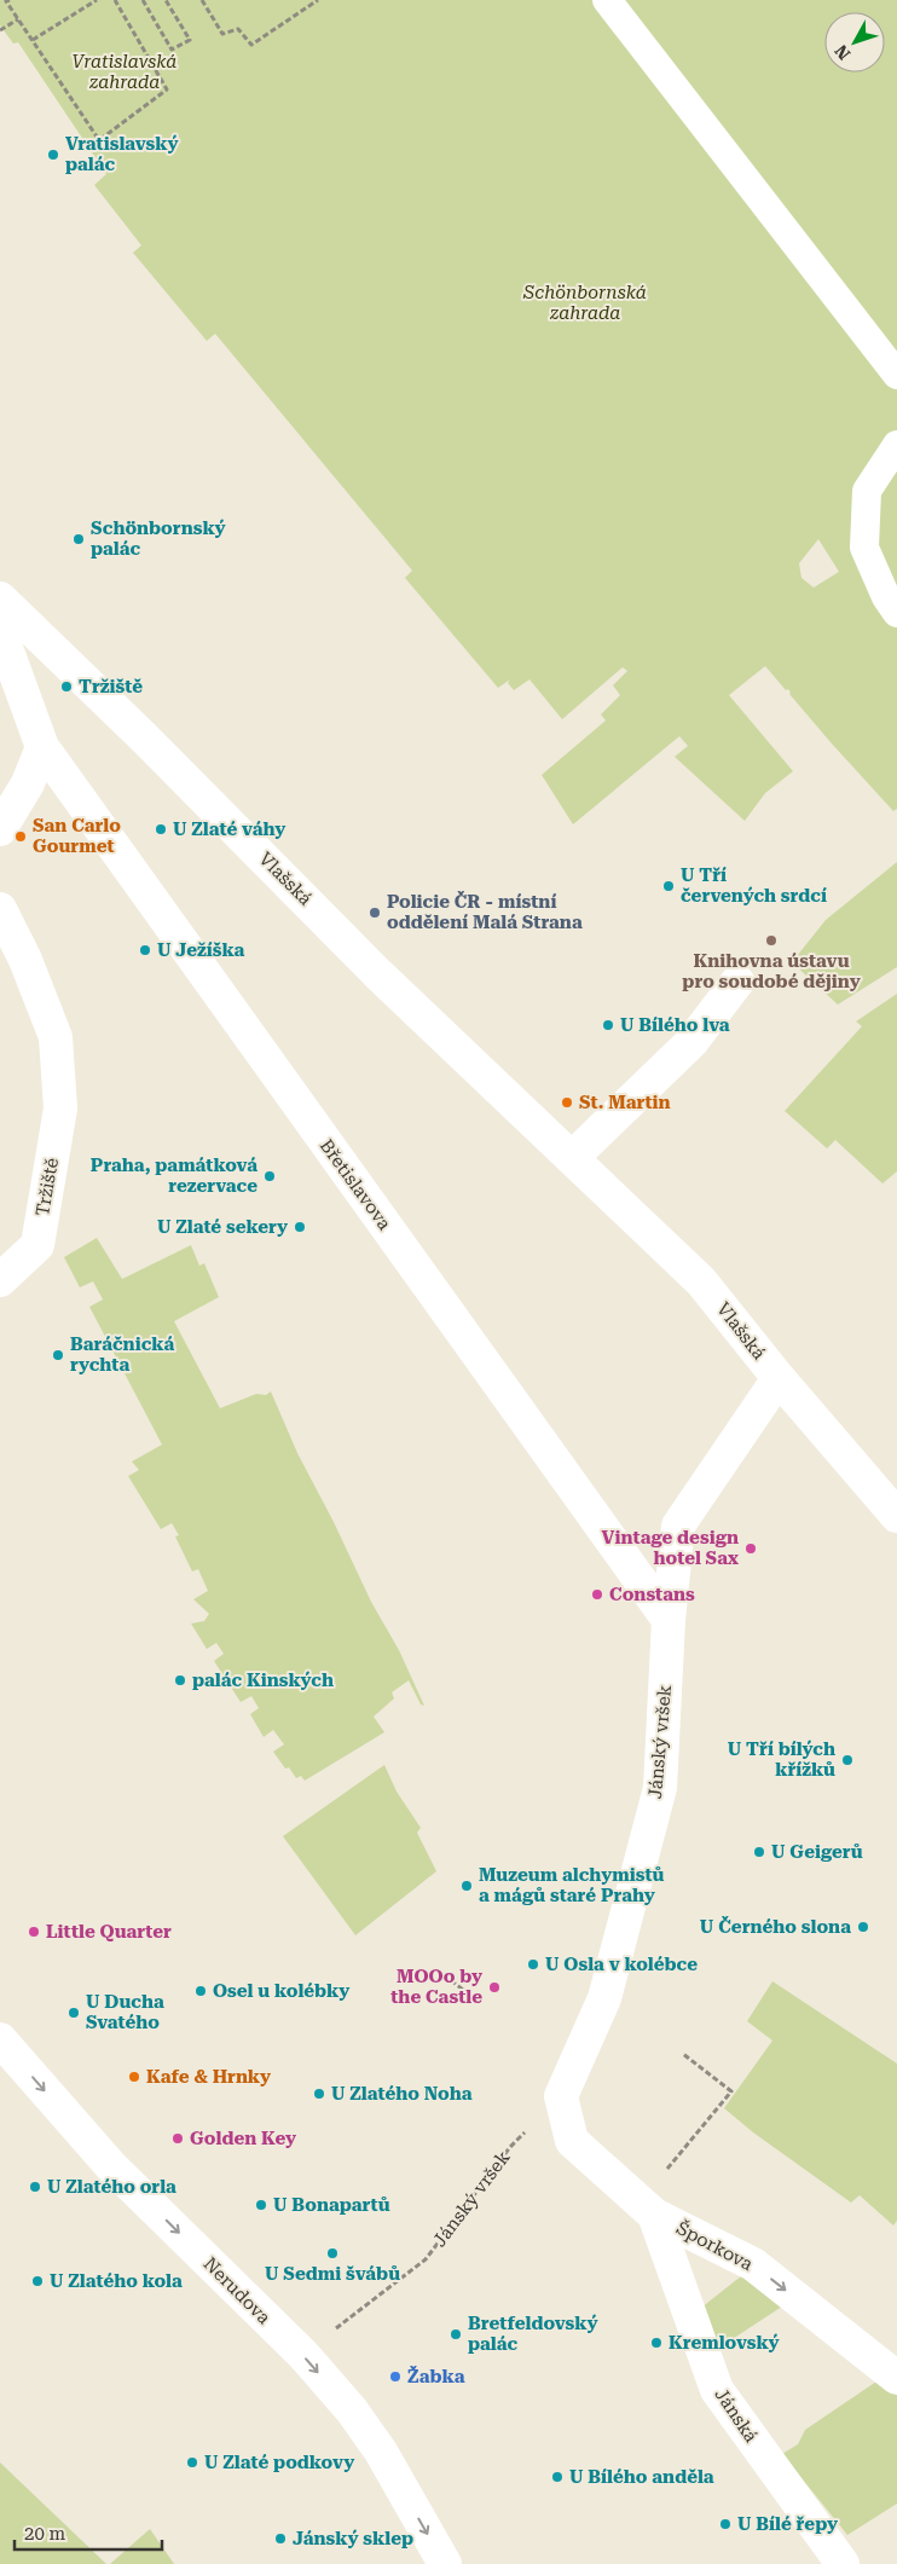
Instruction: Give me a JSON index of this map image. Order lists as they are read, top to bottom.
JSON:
{
  "streets": {
    "street": [
      "Vlašská",
      "Břetislavova",
      "Tržiště",
      "Jánský vršek",
      "Šporkova",
      "Nerudova",
      "Jánská"
    ]
  },
  "crossings": [
    ["Vlašská", "Jánský vršek"],
    ["Břetislavova", "Jánský vršek"],
    ["Jánský vršek", "Šporkova"],
    ["Šporkova", "Jánská"]
  ],
  "one_way": ["Šporkova", "Nerudova"],
  "parks": ["Vratislavská zahrada", "Schönbornská zahrada"],
  "places": [
    "Vratislavský palác",
    "Schönbornský palác",
    "Tržiště",
    "U Zlaté váhy",
    "San Carlo Gourmet",
    "U Tří červených srdcí",
    "Policie ČR - místní oddělení Malá Strana",
    "Knihovna ústavu pro soudobé dějiny",
    "U Ježíška",
    "U Bílého lva",
    "St. Martin",
    "Praha, památková rezervace",
    "U Zlaté sekery",
    "Baráčnická rychta",
    "Vintage design hotel Sax",
    "Constans",
    "palác Kinských",
    "U Tří bílých křížků",
    "U Geigerů",
    "Muzeum alchymistů a mágů staré Prahy",
    "U Černého slona",
    "Little Quarter",
    "U Osla v kolébce",
    "MOOo by the Castle",
    "Osel u kolébky",
    "U Ducha Svatého",
    "Kafe & Hrnky",
    "U Zlatého Noha",
    "Golden Key",
    "U Zlatého orla",
    "U Bonapartů",
    "U Sedmi švábů",
    "U Zlatého kola",
    "Bretfeldovský palác",
    "Kremlovský",
    "Žabka",
    "U Zlaté podkovy",
    "U Bílého anděla",
    "U Bílé řepy",
    "Jánský sklep"
  ],
  "scale_bar": "20 m",
  "north": "bottom left"
}
